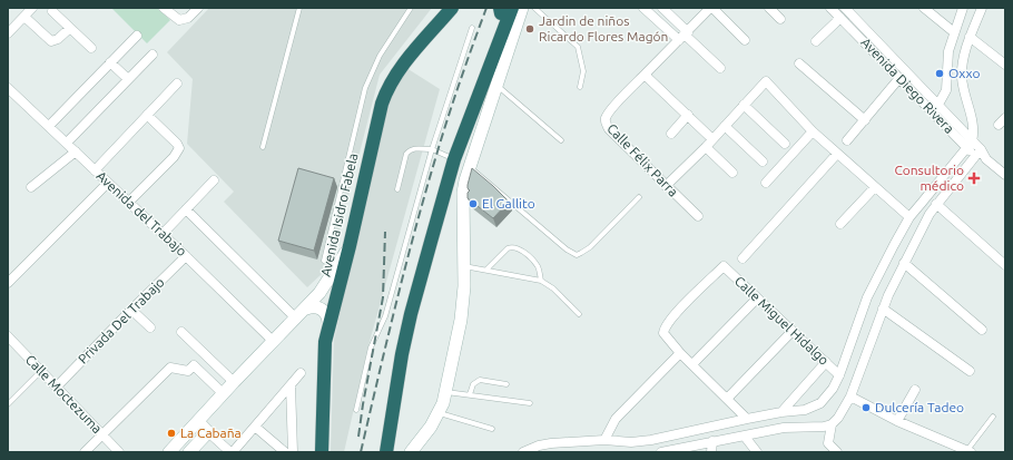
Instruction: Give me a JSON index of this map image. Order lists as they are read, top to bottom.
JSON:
{
  "streets": {
    "highway": ["Avenida Isidro Fabela"],
    "street": [
      "Avenida Diego Rivera",
      "Calle Félix Parra",
      "Avenida del Trabajo",
      "Privada Del Trabajo",
      "Calle Miguel Hidalgo",
      "Calle Moctezuma"
    ]
  },
  "crossings": [
    ["Avenida del Trabajo", "Privada Del Trabajo"],
    ["Privada Del Trabajo", "Calle Moctezuma"]
  ],
  "places": {
    "other": [
      "Jardin de niños Ricardo Flores Magón",
      "Oxxo",
      "El Gallito",
      "Dulcería Tadeo",
      "La Cabaña"
    ],
    "health": ["Consultorio médico"]
  }
}
